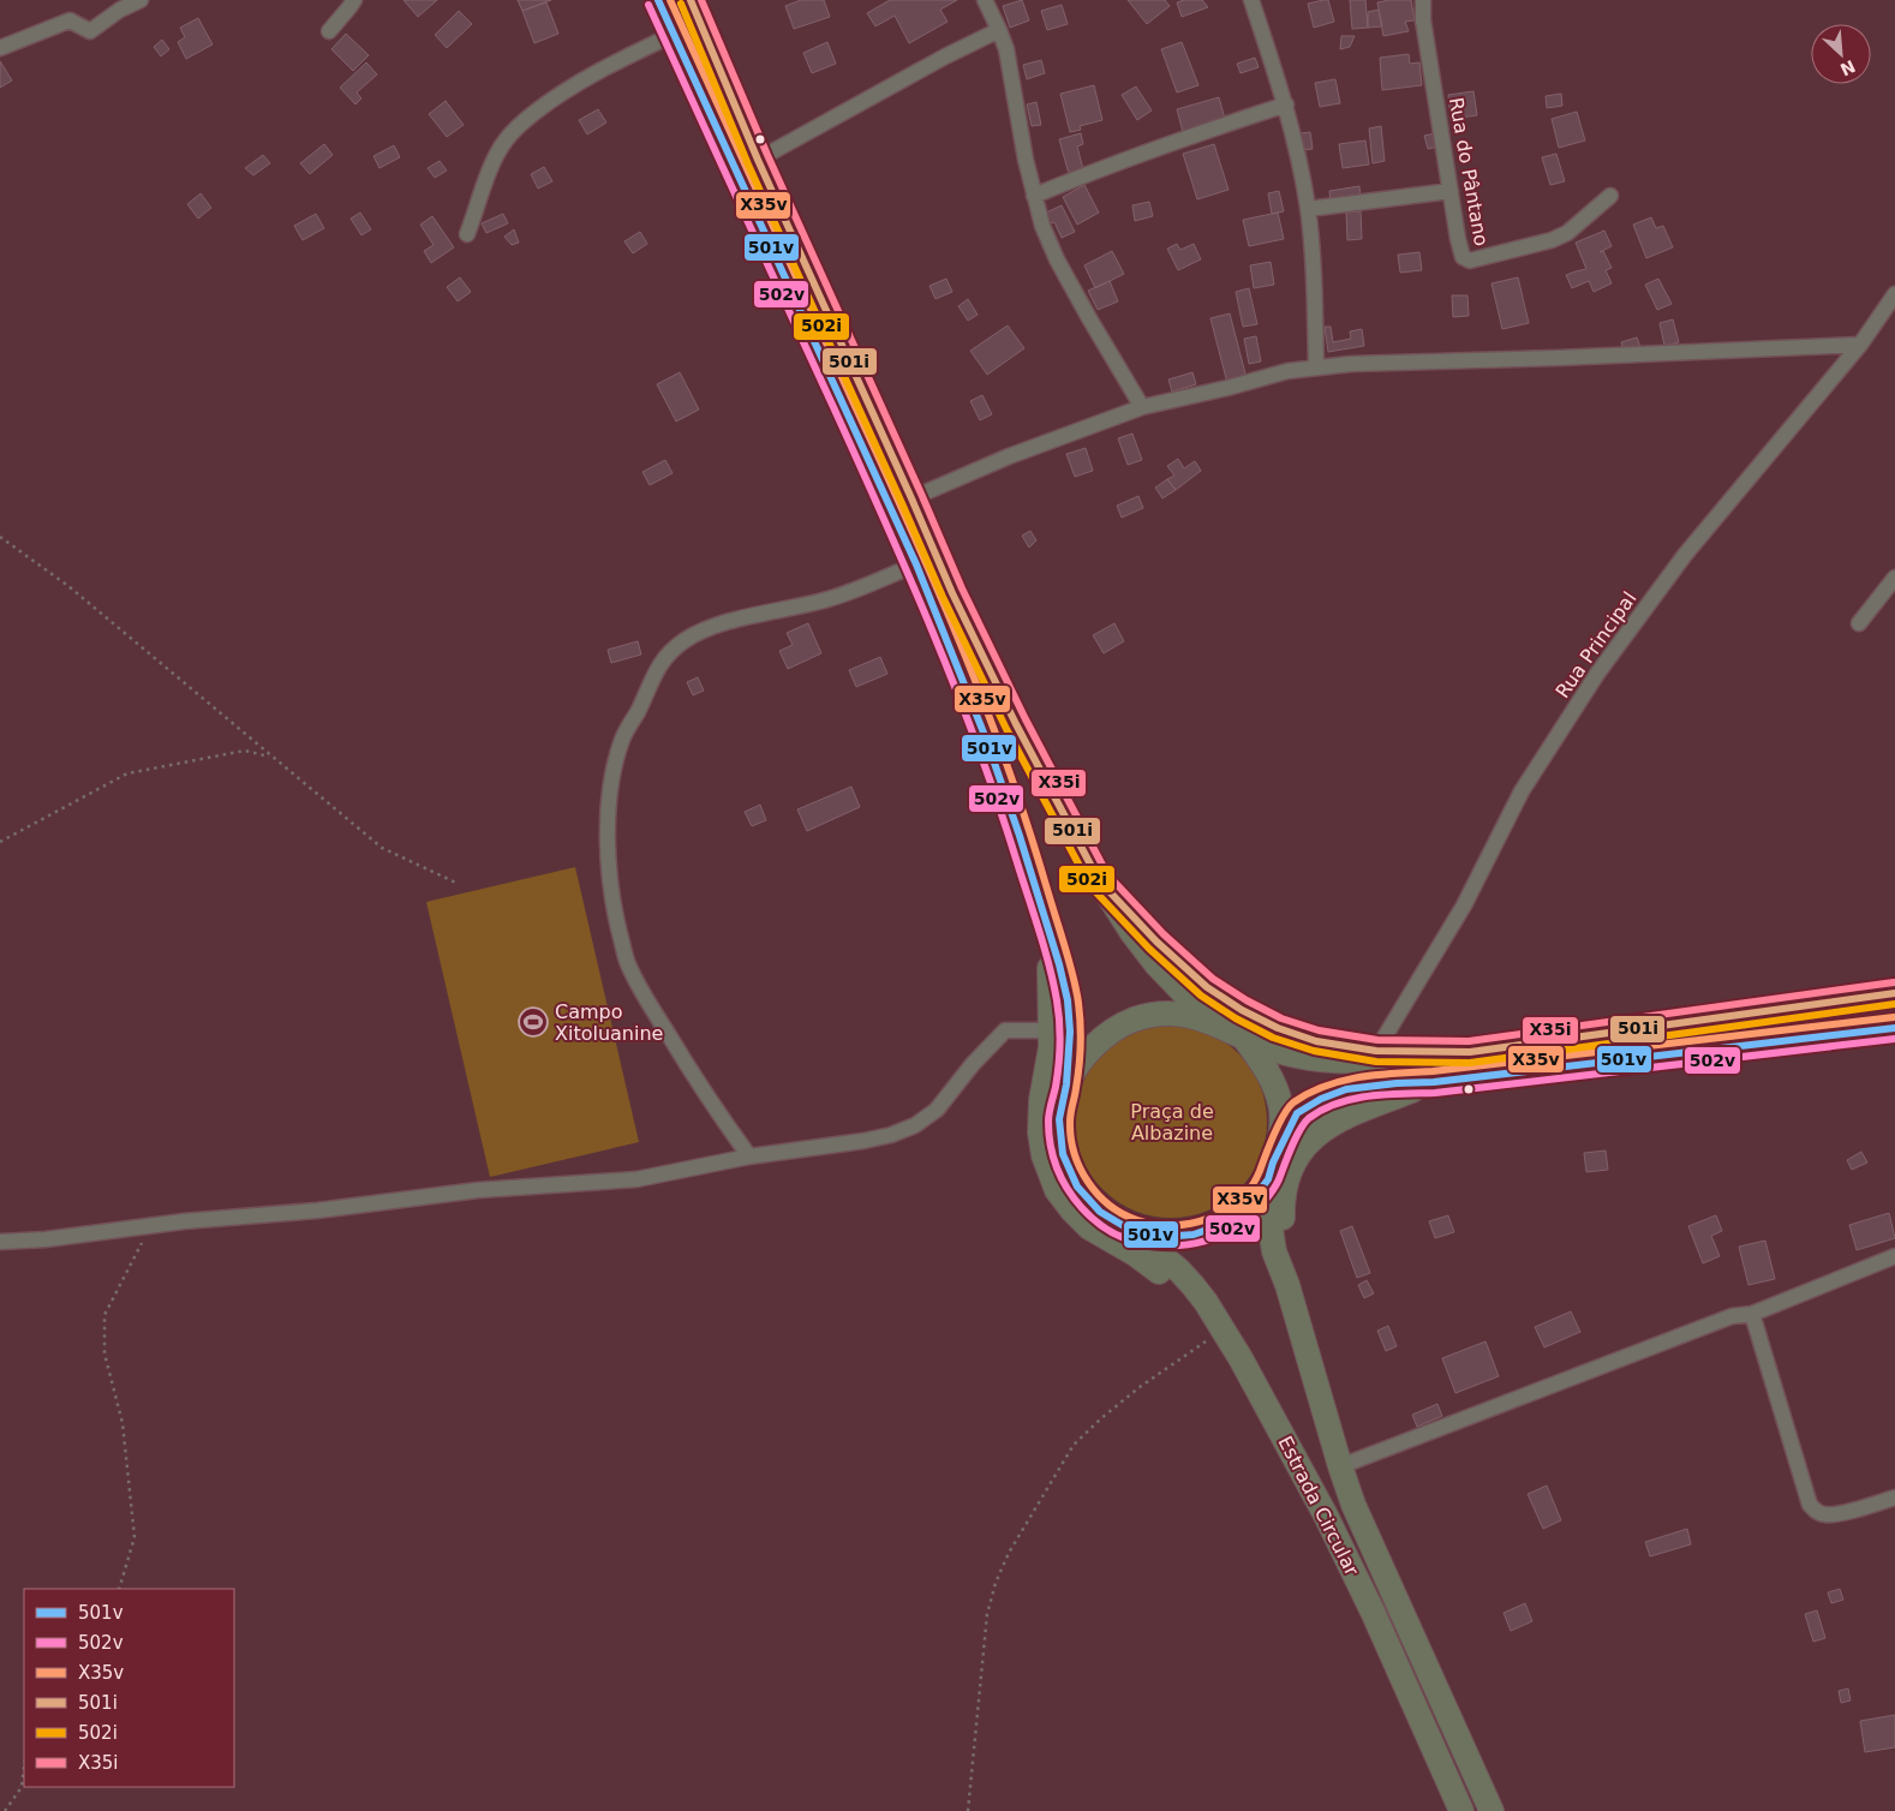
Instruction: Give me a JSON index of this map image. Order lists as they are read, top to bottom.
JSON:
{
  "streets": {
    "main road": ["Estrada Circular"],
    "street": ["Rua do Pântano", "Rua Principal"]
  },
  "parks": ["Praça de Albazine"],
  "places": {
    "sports": ["Campo Xitoluanine"]
  },
  "lines": [
    "transit line 501v",
    "transit line X35v",
    "transit line 501i",
    "transit line X35i",
    "transit line 502i",
    "transit line 502v"
  ],
  "legend": [
    "501v",
    "502v",
    "X35v",
    "501i",
    "502i",
    "X35i"
  ],
  "north": "bottom right"
}
